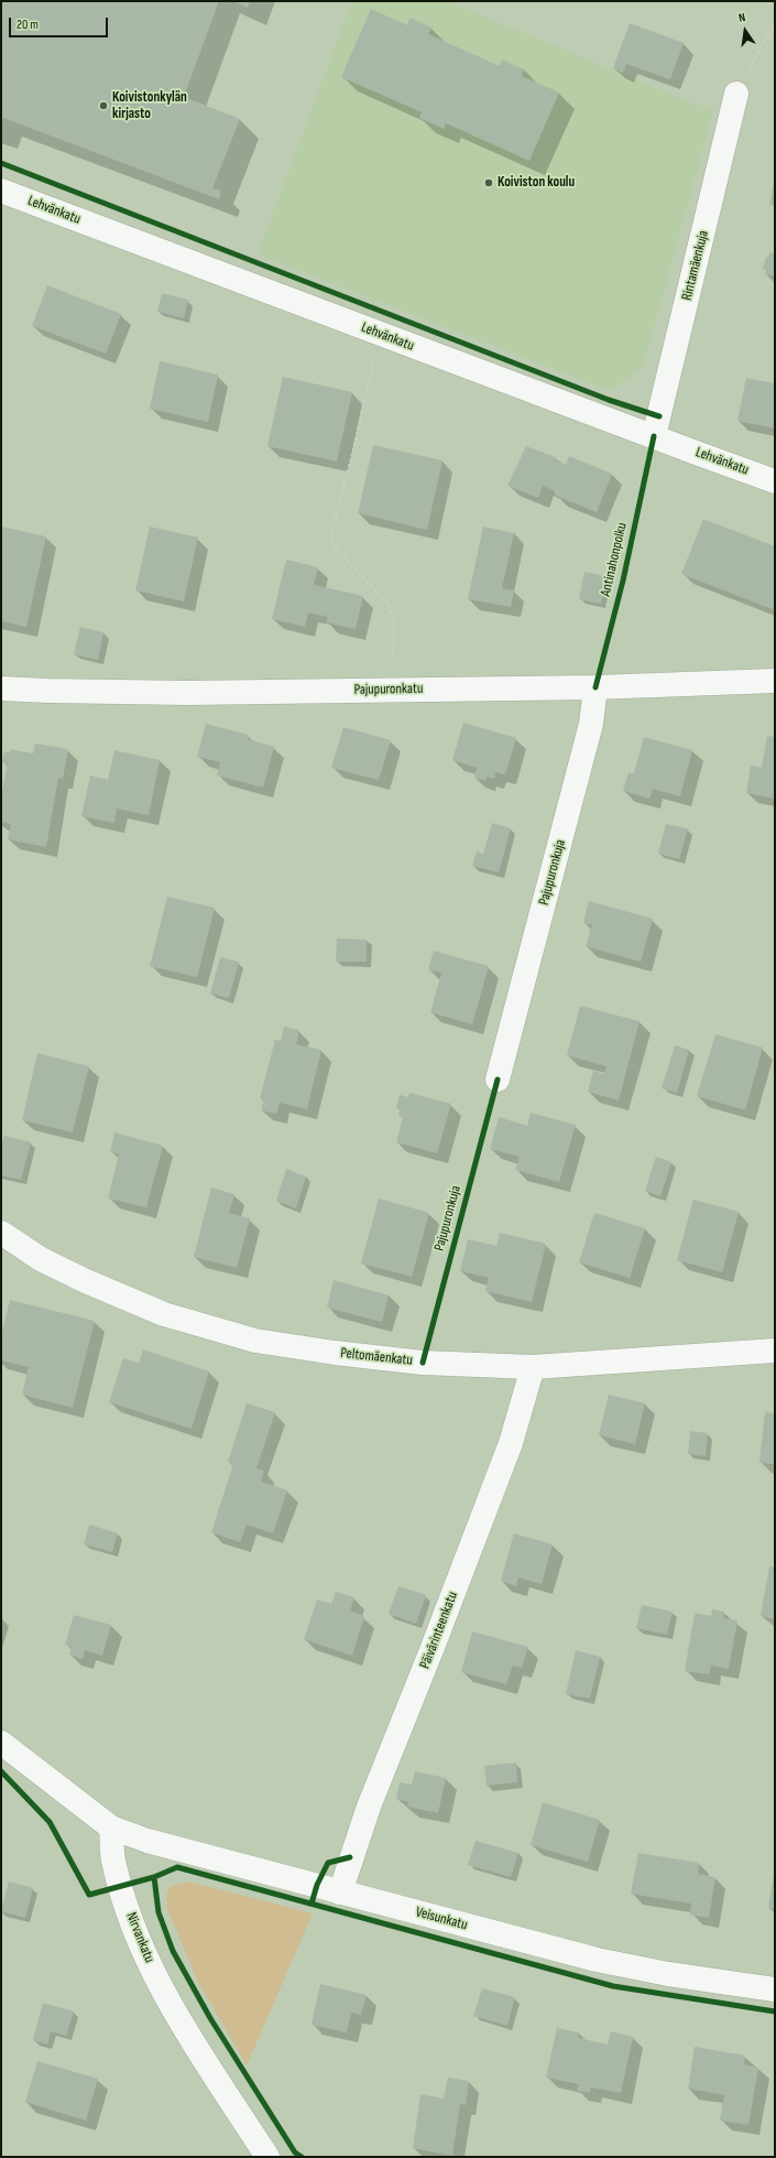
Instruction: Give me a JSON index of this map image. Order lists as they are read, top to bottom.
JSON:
{
  "streets": {
    "street": [
      "Lehvänkatu",
      "Rintamäenkuja",
      "Pajupuronkatu",
      "Pajupuronkuja",
      "Peltomäenkatu",
      "Päivärinteenkatu",
      "Veisunkatu",
      "Nirvankatu"
    ],
    "cycle path": ["Antinahonpolku"]
  },
  "crossings": [
    ["Lehvänkatu", "Rintamäenkuja"],
    ["Pajupuronkatu", "Pajupuronkuja"],
    ["Peltomäenkatu", "Päivärinteenkatu"],
    ["Päivärinteenkatu", "Veisunkatu"],
    ["Veisunkatu", "Nirvankatu"]
  ],
  "places": ["Koivistonkylän kirjasto", "Koiviston koulu"],
  "scale_bar": "20 m",
  "north": "top"
}
